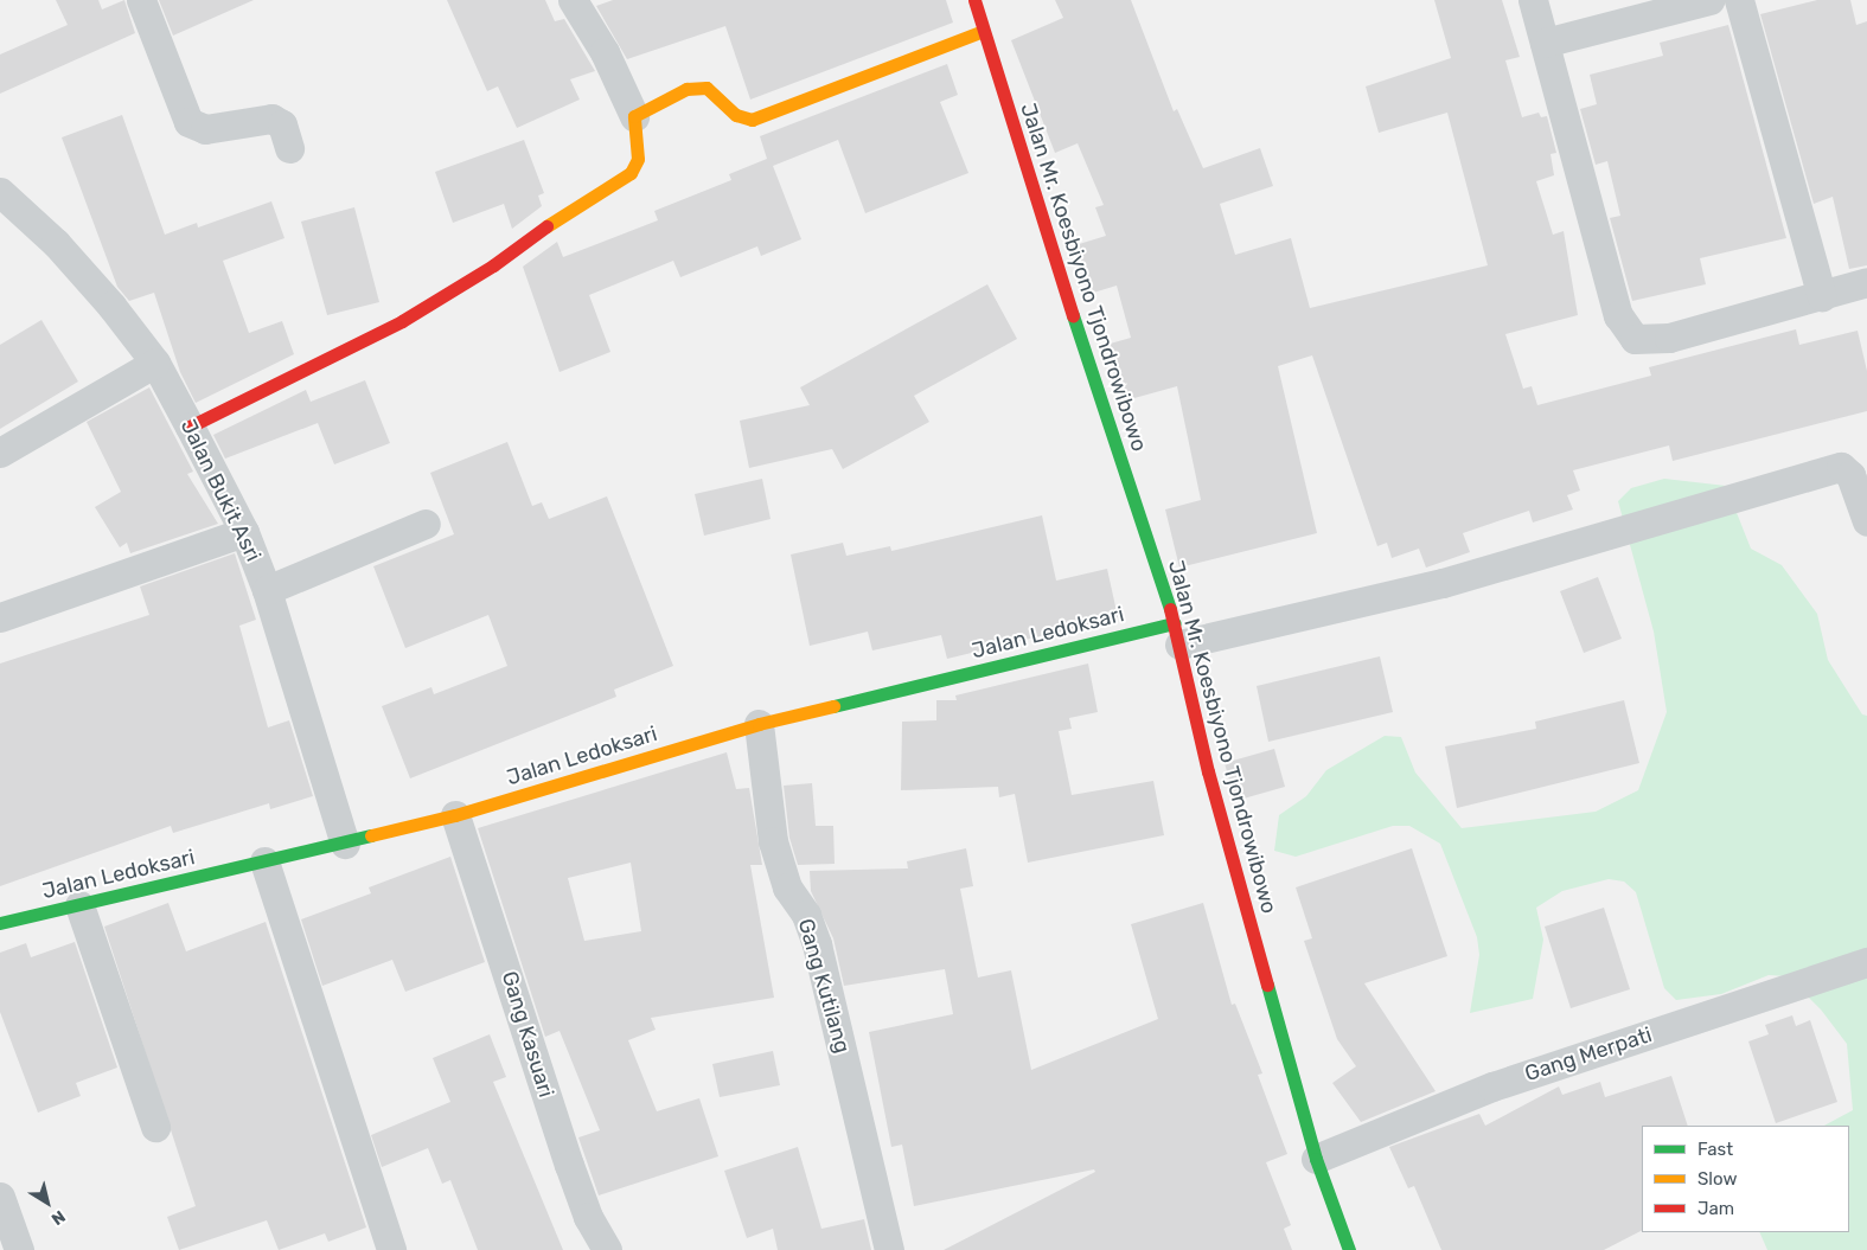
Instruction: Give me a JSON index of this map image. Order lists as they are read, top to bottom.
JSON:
{
  "streets": {
    "street": [
      "Jalan Mr. Koesbiyono Tjondrowibowo",
      "Jalan Bukit Asri",
      "Jalan Ledoksari",
      "Gang Kutilang",
      "Gang Kasuari",
      "Gang Merpati"
    ]
  },
  "crossings": [
    ["Jalan Mr. Koesbiyono Tjondrowibowo", "Jalan Ledoksari"],
    ["Jalan Mr. Koesbiyono Tjondrowibowo", "Gang Merpati"],
    ["Jalan Bukit Asri", "Jalan Ledoksari"],
    ["Jalan Ledoksari", "Gang Kutilang"],
    ["Jalan Ledoksari", "Gang Kasuari"]
  ],
  "legend": ["Fast", "Slow", "Jam"],
  "north": "bottom right"
}
